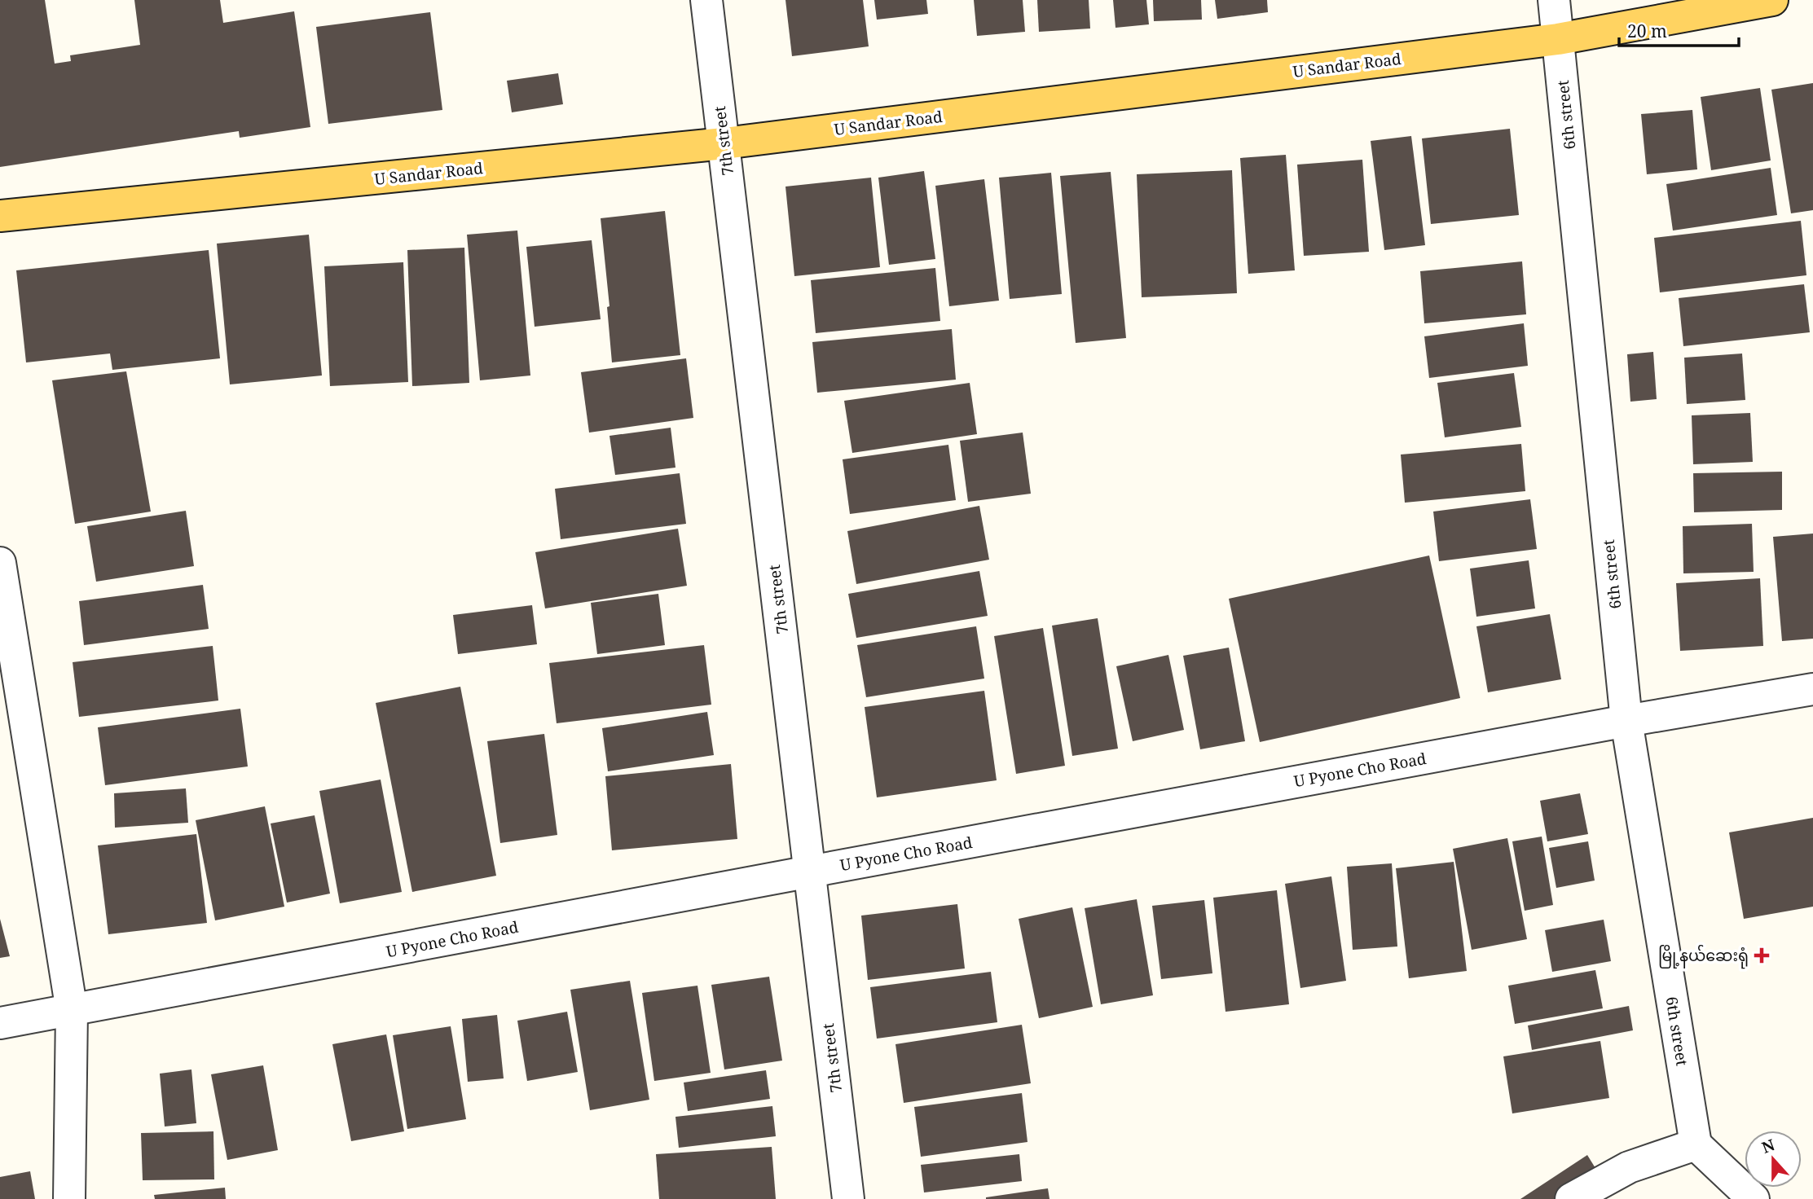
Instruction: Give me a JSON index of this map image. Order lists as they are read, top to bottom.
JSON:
{
  "streets": {
    "main road": ["U Sandar Road"],
    "street": ["6th street", "7th street", "U Pyone Cho Road"]
  },
  "crossings": [
    ["U Sandar Road", "6th street"],
    ["U Sandar Road", "7th street"],
    ["6th street", "U Pyone Cho Road"],
    ["7th street", "U Pyone Cho Road"]
  ],
  "places": {
    "health": ["မြို့နယ်ဆေးရုံ"]
  },
  "scale_bar": "20 m",
  "north": "top"
}
